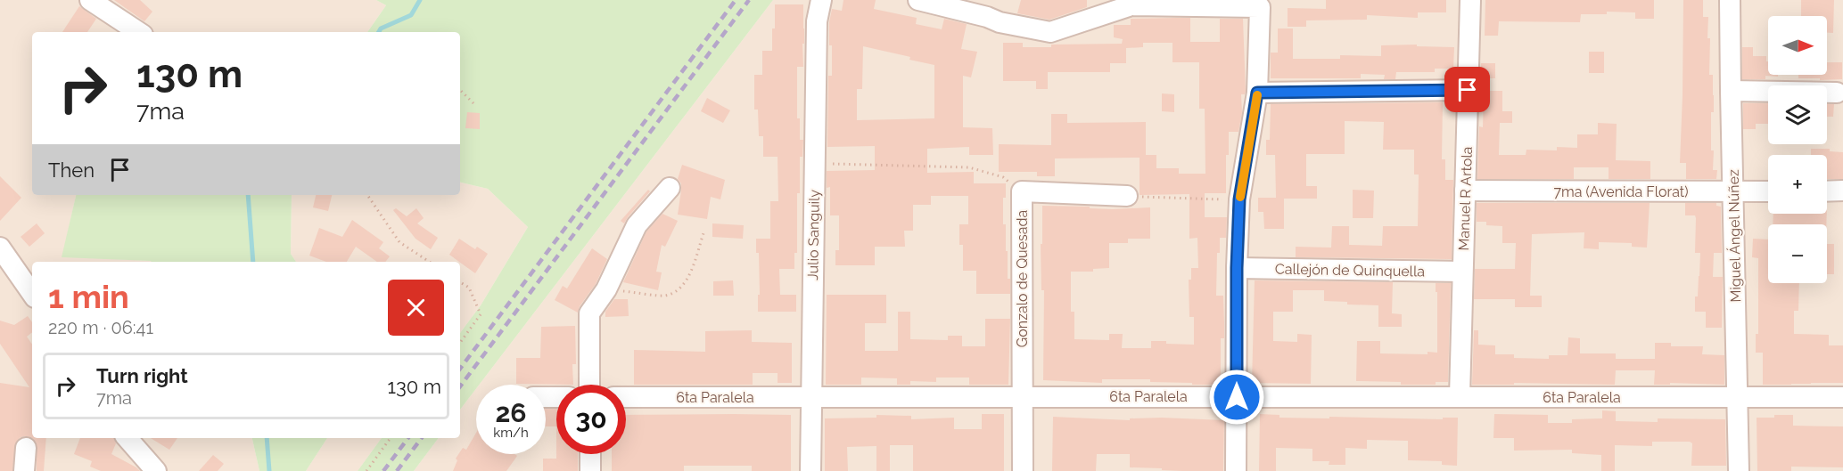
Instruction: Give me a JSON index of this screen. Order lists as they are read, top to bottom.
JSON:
{
  "streets": {
    "street": [
      "7ma (Avenida Florat)",
      "Manuel R Artola",
      "Julio Sanguily",
      "Miguel Ángel Núñez",
      "Callejón de Quinquella",
      "Gonzalo de Quesada",
      "6ta Paralela"
    ]
  },
  "crossings": [
    ["7ma (Avenida Florat)", "Manuel R Artola"],
    ["7ma (Avenida Florat)", "Miguel Ángel Núñez"],
    ["Manuel R Artola", "Callejón de Quinquella"],
    ["Manuel R Artola", "6ta Paralela"],
    ["Julio Sanguily", "6ta Paralela"],
    ["Miguel Ángel Núñez", "6ta Paralela"],
    ["Gonzalo de Quesada", "6ta Paralela"]
  ],
  "north": "right",
  "page": {
    "map_buttons": ["+", "−"],
    "turn": ["130 m", "7ma"],
    "then": "Then",
    "heading": ["1 min", "220 m · 06:41"],
    "list": [
      {
        "name": "Turn right",
        "note": "7ma",
        "value": "130 m"
      }
    ],
    "speed": "26 km/h",
    "limit": "30"
  }
}
